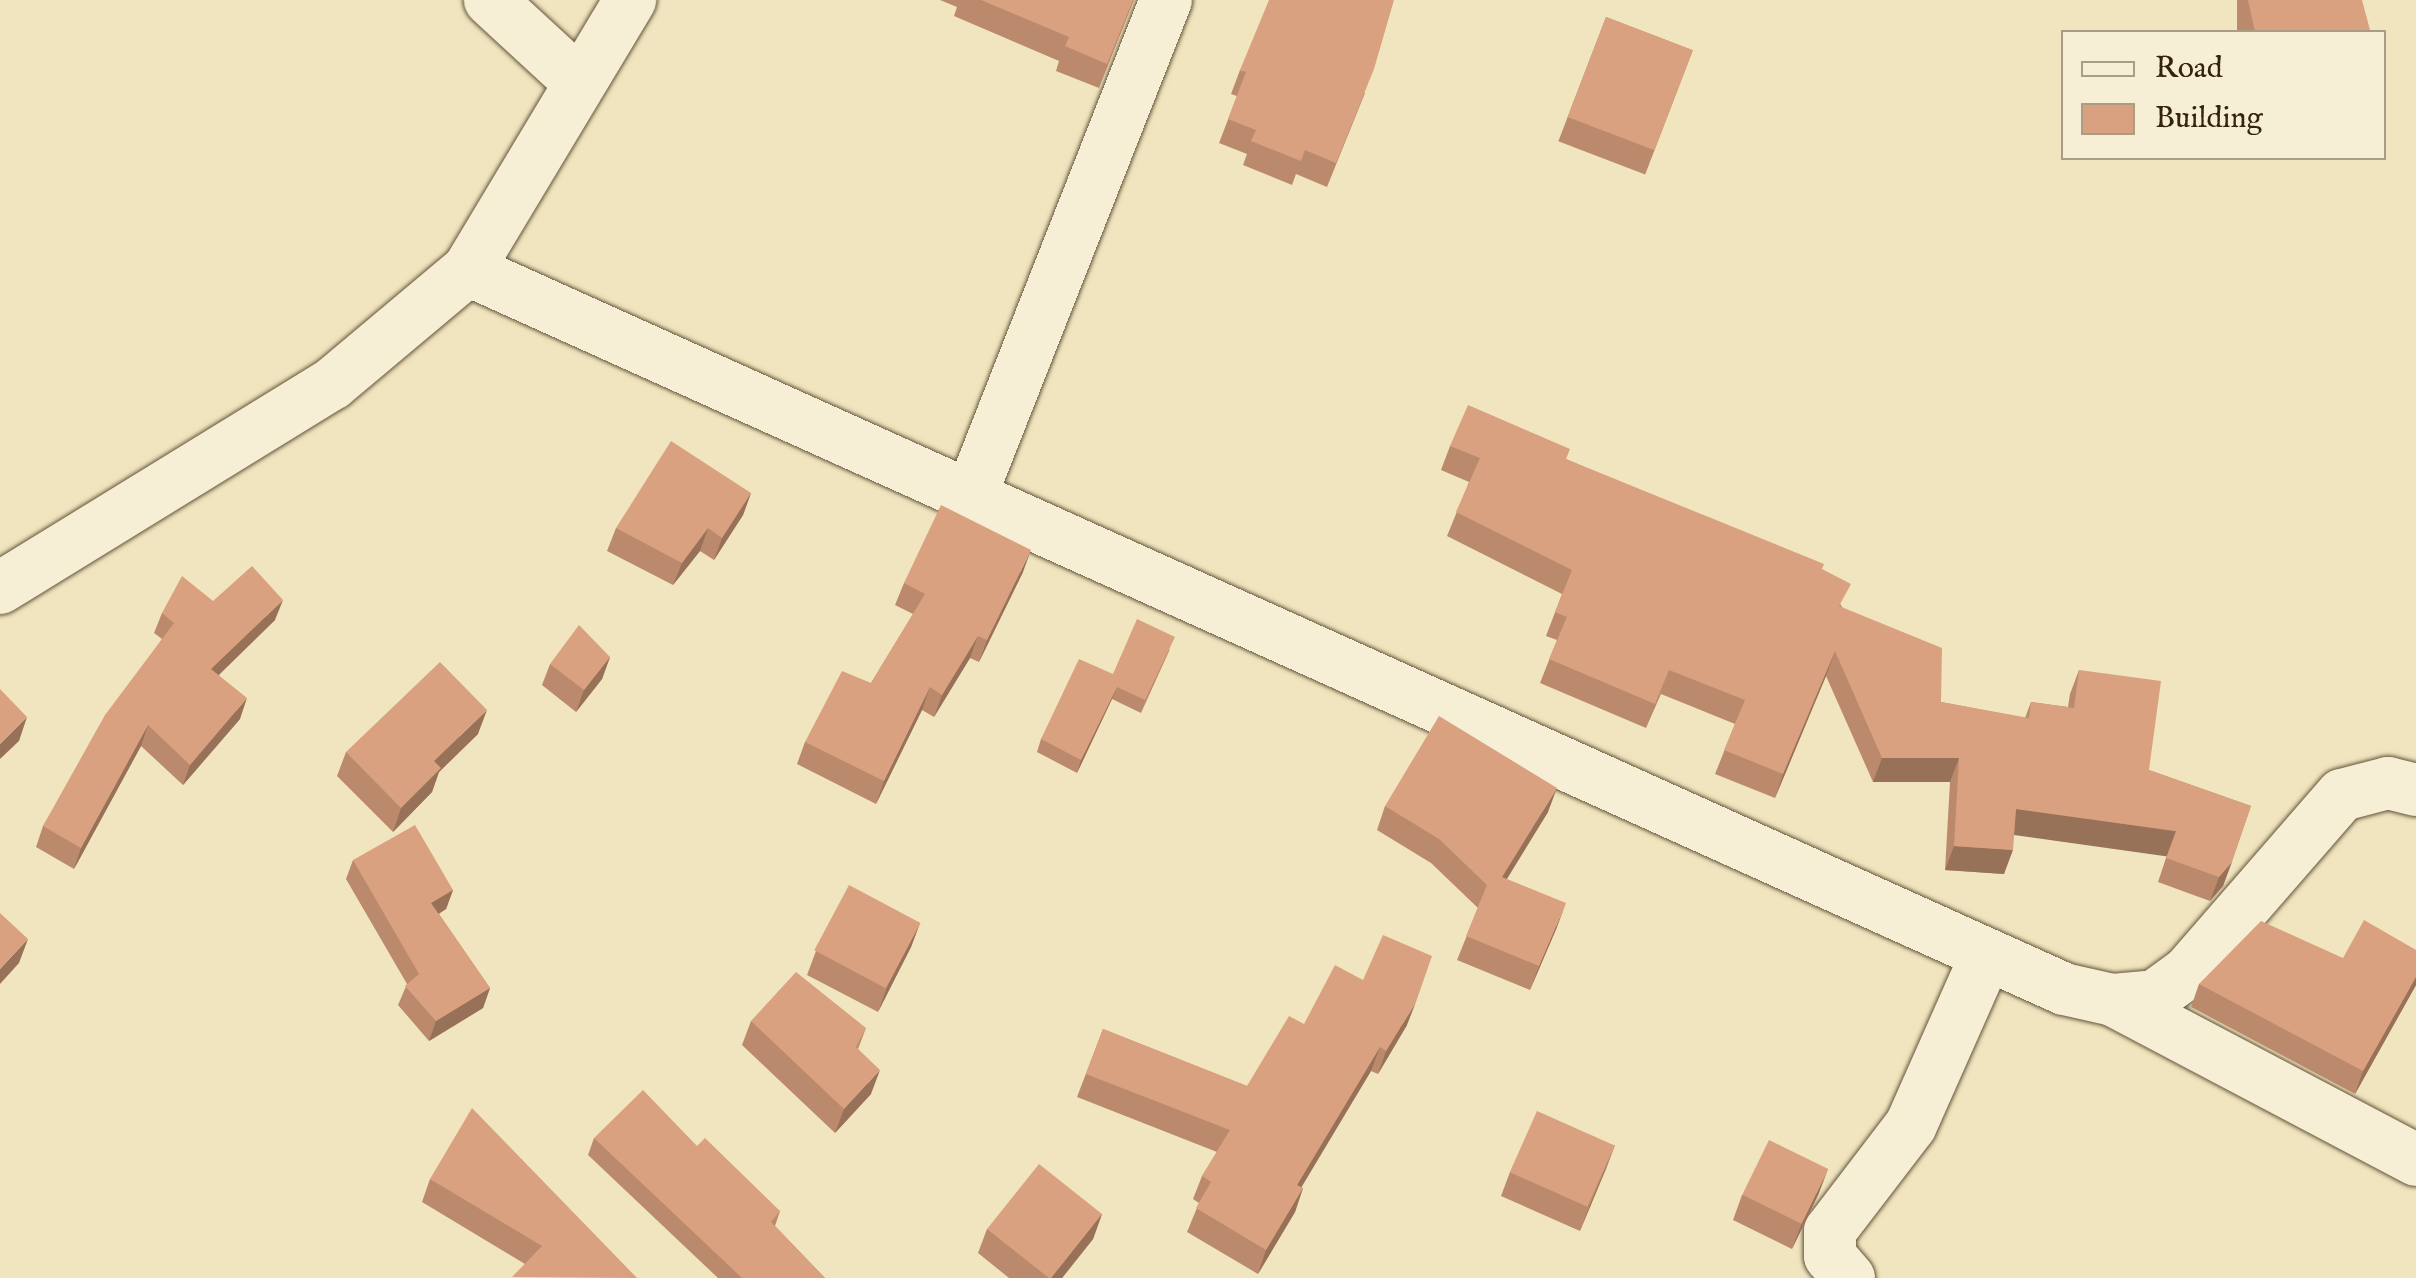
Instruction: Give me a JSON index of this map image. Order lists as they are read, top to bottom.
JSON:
{
  "legend": ["Road", "Building"]
}
